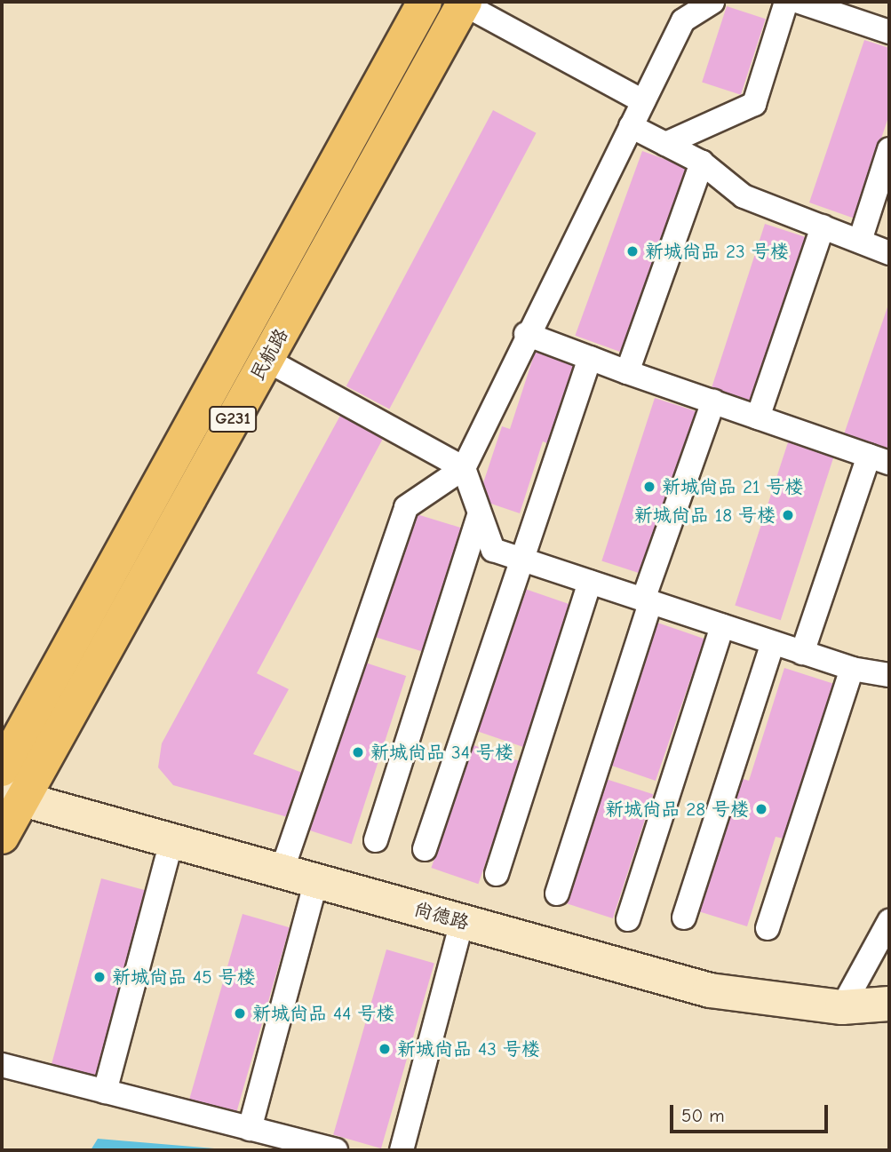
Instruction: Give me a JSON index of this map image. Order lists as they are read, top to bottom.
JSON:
{
  "streets": {
    "highway": ["民航路", "G231"],
    "street": ["尚德路"]
  },
  "crossings": [
    ["民航路", "尚德路"]
  ],
  "places": [
    "新城尚品 23 号楼",
    "新城尚品 21 号楼",
    "新城尚品 18 号楼",
    "新城尚品 34 号楼",
    "新城尚品 28 号楼",
    "新城尚品 45 号楼",
    "新城尚品 44 号楼",
    "新城尚品 43 号楼"
  ],
  "scale_bar": "50 m"
}
